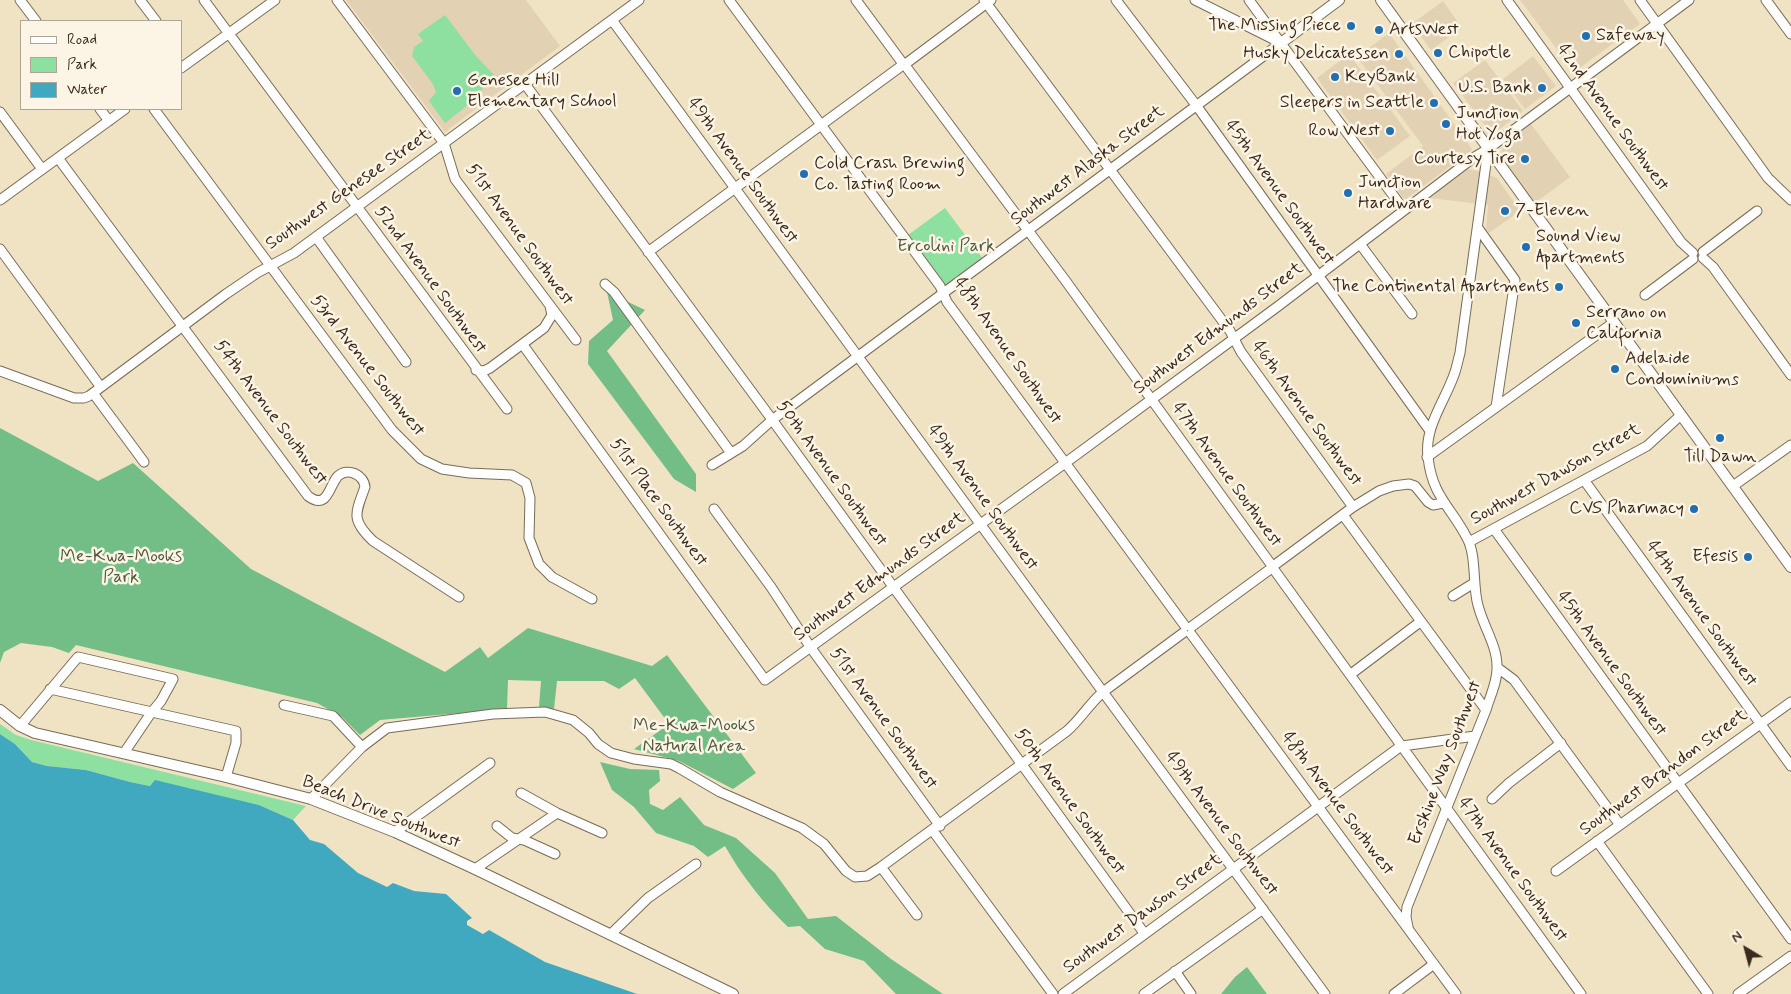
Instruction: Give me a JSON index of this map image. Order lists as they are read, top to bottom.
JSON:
{
  "streets": {
    "main road": ["Southwest Alaska Street", "Beach Drive Southwest"],
    "street": [
      "42nd Avenue Southwest",
      "49th Avenue Southwest",
      "Southwest Genesee Street",
      "45th Avenue Southwest",
      "51st Avenue Southwest",
      "52nd Avenue Southwest",
      "Southwest Edmunds Street",
      "48th Avenue Southwest",
      "53rd Avenue Southwest",
      "54th Avenue Southwest",
      "46th Avenue Southwest",
      "50th Avenue Southwest",
      "47th Avenue Southwest",
      "Southwest Dawson Street",
      "51st Place Southwest",
      "44th Avenue Southwest",
      "Erskine Way Southwest",
      "Southwest Brandon Street"
    ]
  },
  "crossings": [
    ["42nd Avenue Southwest", "Southwest Edmunds Street"],
    ["Southwest Alaska Street", "49th Avenue Southwest"],
    ["Southwest Alaska Street", "45th Avenue Southwest"],
    ["Southwest Alaska Street", "48th Avenue Southwest"],
    ["Southwest Alaska Street", "46th Avenue Southwest"],
    ["Southwest Alaska Street", "50th Avenue Southwest"],
    ["Southwest Alaska Street", "47th Avenue Southwest"],
    ["49th Avenue Southwest", "Southwest Genesee Street"],
    ["49th Avenue Southwest", "Southwest Edmunds Street"],
    ["49th Avenue Southwest", "Southwest Dawson Street"],
    ["Southwest Genesee Street", "51st Avenue Southwest"],
    ["Southwest Genesee Street", "52nd Avenue Southwest"],
    ["Southwest Genesee Street", "53rd Avenue Southwest"],
    ["Southwest Genesee Street", "54th Avenue Southwest"],
    ["Southwest Genesee Street", "50th Avenue Southwest"],
    ["45th Avenue Southwest", "Southwest Edmunds Street"],
    ["45th Avenue Southwest", "Southwest Dawson Street"],
    ["45th Avenue Southwest", "Erskine Way Southwest"],
    ["45th Avenue Southwest", "Southwest Brandon Street"],
    ["51st Avenue Southwest", "Southwest Edmunds Street"],
    ["Southwest Edmunds Street", "48th Avenue Southwest"],
    ["Southwest Edmunds Street", "46th Avenue Southwest"],
    ["Southwest Edmunds Street", "50th Avenue Southwest"],
    ["Southwest Edmunds Street", "47th Avenue Southwest"],
    ["Southwest Edmunds Street", "51st Place Southwest"],
    ["Southwest Edmunds Street", "Erskine Way Southwest"],
    ["48th Avenue Southwest", "Southwest Dawson Street"],
    ["48th Avenue Southwest", "Erskine Way Southwest"],
    ["46th Avenue Southwest", "Erskine Way Southwest"],
    ["50th Avenue Southwest", "Southwest Dawson Street"],
    ["47th Avenue Southwest", "Southwest Dawson Street"],
    ["47th Avenue Southwest", "Erskine Way Southwest"],
    ["Southwest Dawson Street", "44th Avenue Southwest"],
    ["Southwest Dawson Street", "Erskine Way Southwest"],
    ["44th Avenue Southwest", "Southwest Brandon Street"]
  ],
  "parks": ["Ercolini Park", "Me-Kwa-Mooks Park", "Me-Kwa-Mooks Natural Area"],
  "places": [
    "The Missing Piece",
    "ArtsWest",
    "Safeway",
    "Chipotle",
    "Husky Delicatessen",
    "KeyBank",
    "U.S. Bank",
    "Genesee Hill Elementary School",
    "Sleepers in Seattle",
    "Junction Hot Yoga",
    "Row West",
    "Courtesy Tire",
    "Cold Crash Brewing Co. Tasting Room",
    "Junction Hardware",
    "7-Eleven",
    "Sound View Apartments",
    "The Continental Apartments",
    "Serrano on California",
    "Adelaide Condominiums",
    "Till Dawn",
    "CVS Pharmacy",
    "Efesis"
  ],
  "legend": ["Road", "Park", "Water"],
  "north": "top left"
}
